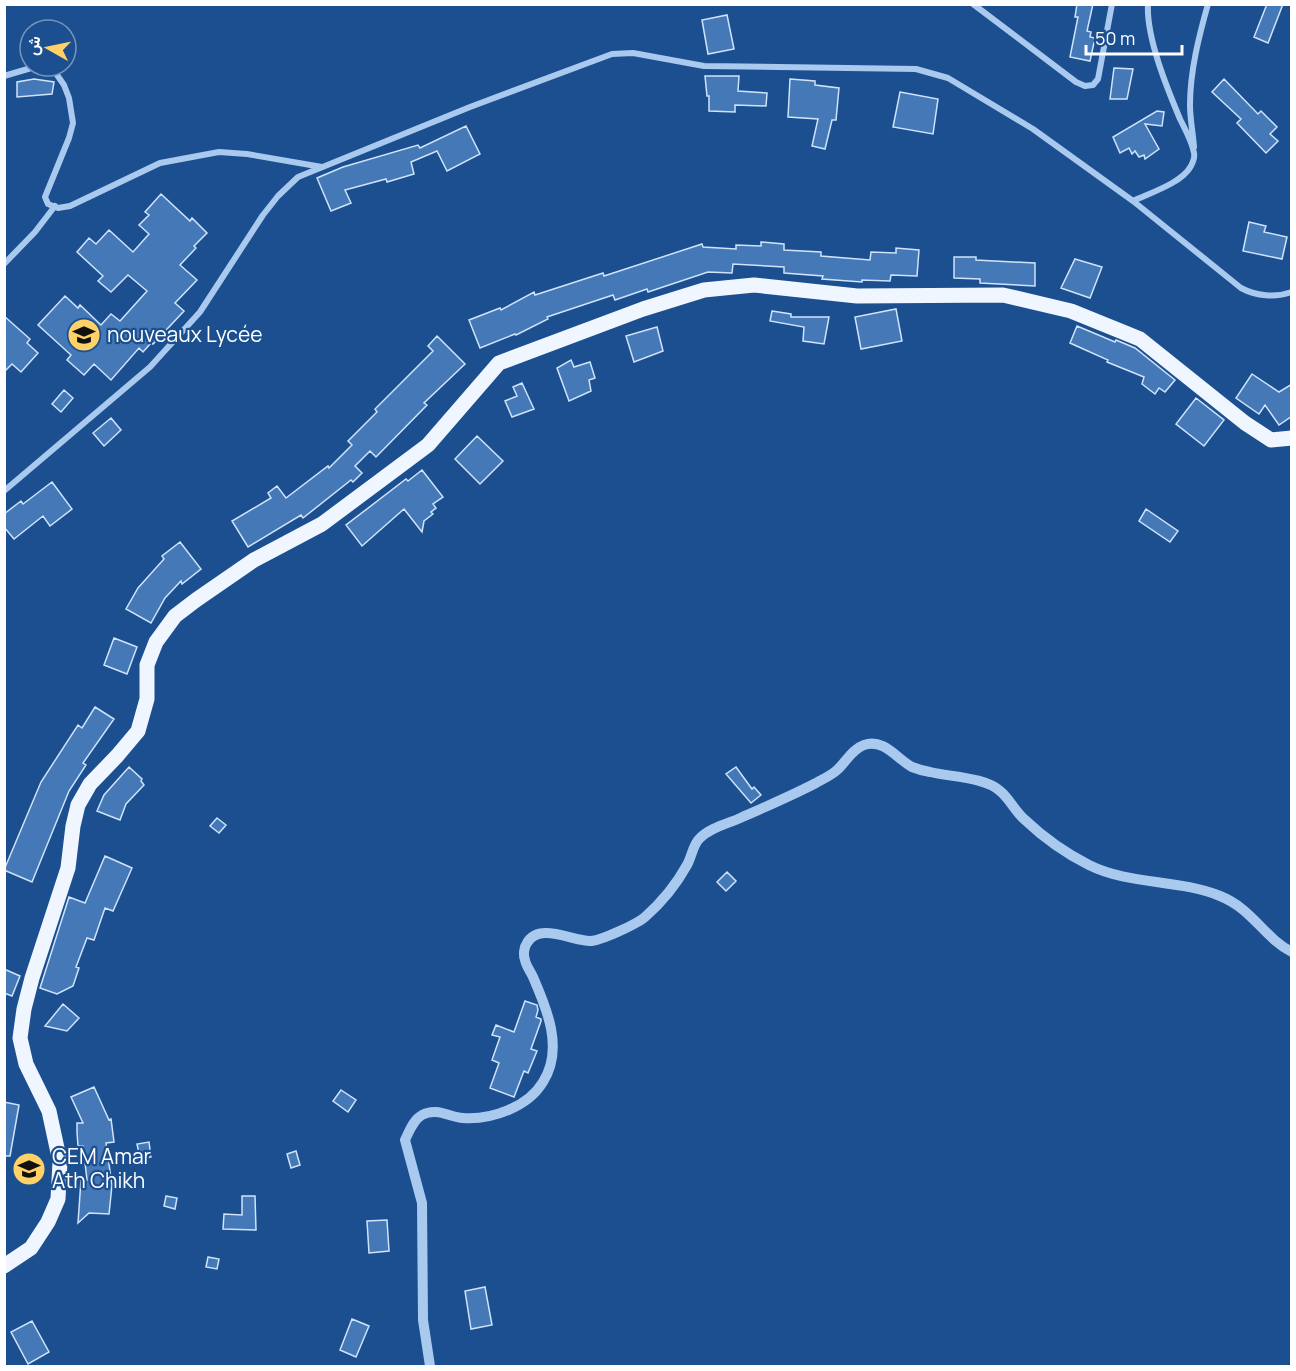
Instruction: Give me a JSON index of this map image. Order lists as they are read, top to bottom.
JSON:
{
  "places": {
    "school or university": ["nouveaux Lycée", "CEM Amar Ath Chikh"]
  },
  "scale_bar": "50 m",
  "north": "left"
}
